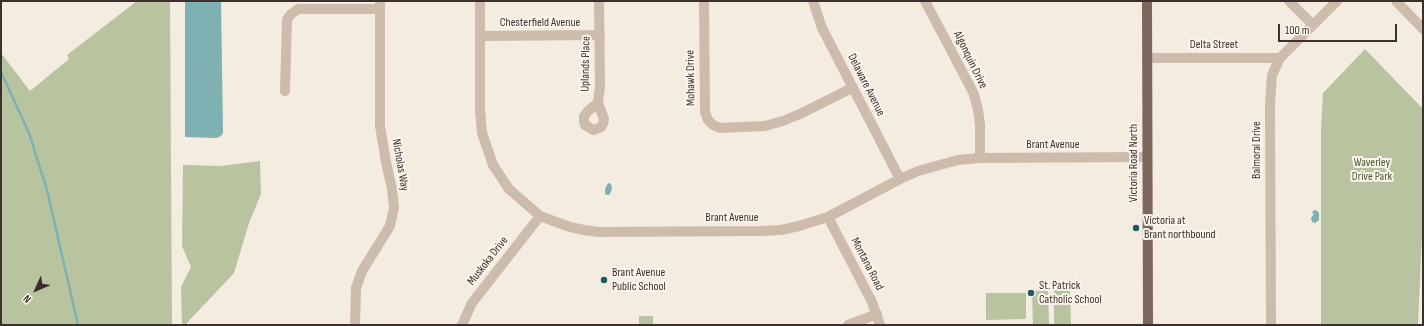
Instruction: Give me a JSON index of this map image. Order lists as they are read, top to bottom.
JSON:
{
  "streets": {
    "main road": ["Victoria Road North"],
    "street": [
      "Chesterfield Avenue",
      "Delta Street",
      "Algonquin Drive",
      "Uplands Place",
      "Mohawk Drive",
      "Delaware Avenue",
      "Brant Avenue",
      "Balmoral Drive",
      "Nicholas Way",
      "Muskoka Drive",
      "Montana Road"
    ]
  },
  "crossings": [
    ["Chesterfield Avenue", "Uplands Place"],
    ["Chesterfield Avenue", "Brant Avenue"],
    ["Delta Street", "Balmoral Drive"],
    ["Delta Street", "Victoria Road North"],
    ["Algonquin Drive", "Brant Avenue"],
    ["Mohawk Drive", "Delaware Avenue"],
    ["Delaware Avenue", "Brant Avenue"],
    ["Brant Avenue", "Victoria Road North"],
    ["Brant Avenue", "Muskoka Drive"],
    ["Brant Avenue", "Montana Road"]
  ],
  "parks": ["Waverley Drive Park"],
  "places": ["Victoria at Brant northbound", "Brant Avenue Public School", "St. Patrick Catholic School"],
  "scale_bar": "100 m",
  "north": "bottom left"
}
